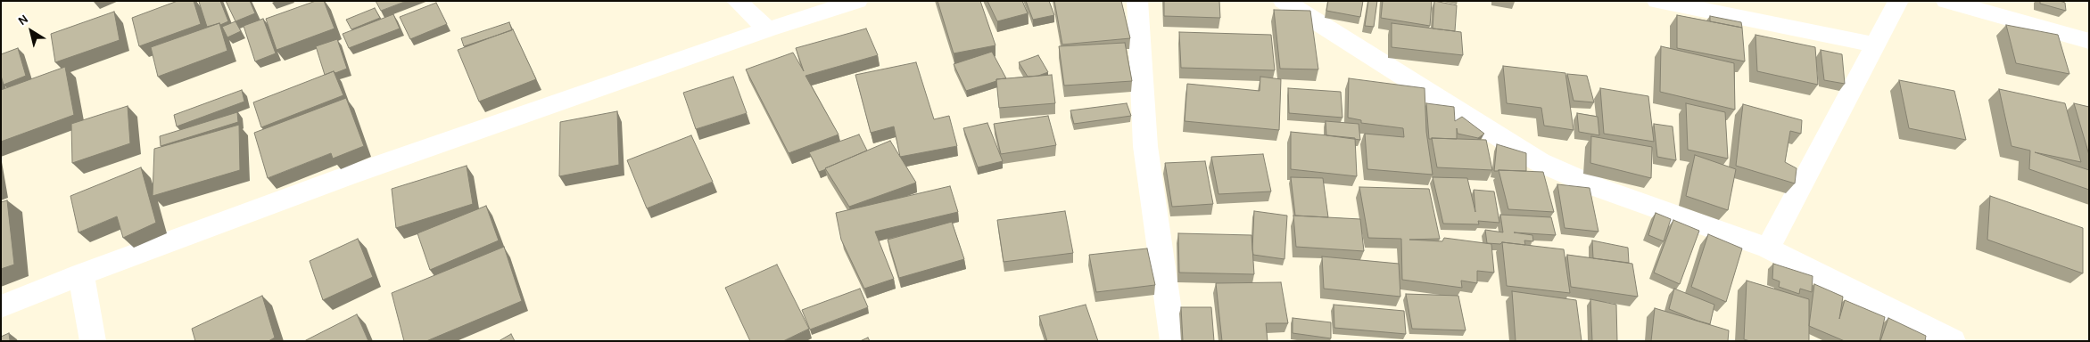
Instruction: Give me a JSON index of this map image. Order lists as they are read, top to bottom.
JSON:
{
  "north": "top left"
}
